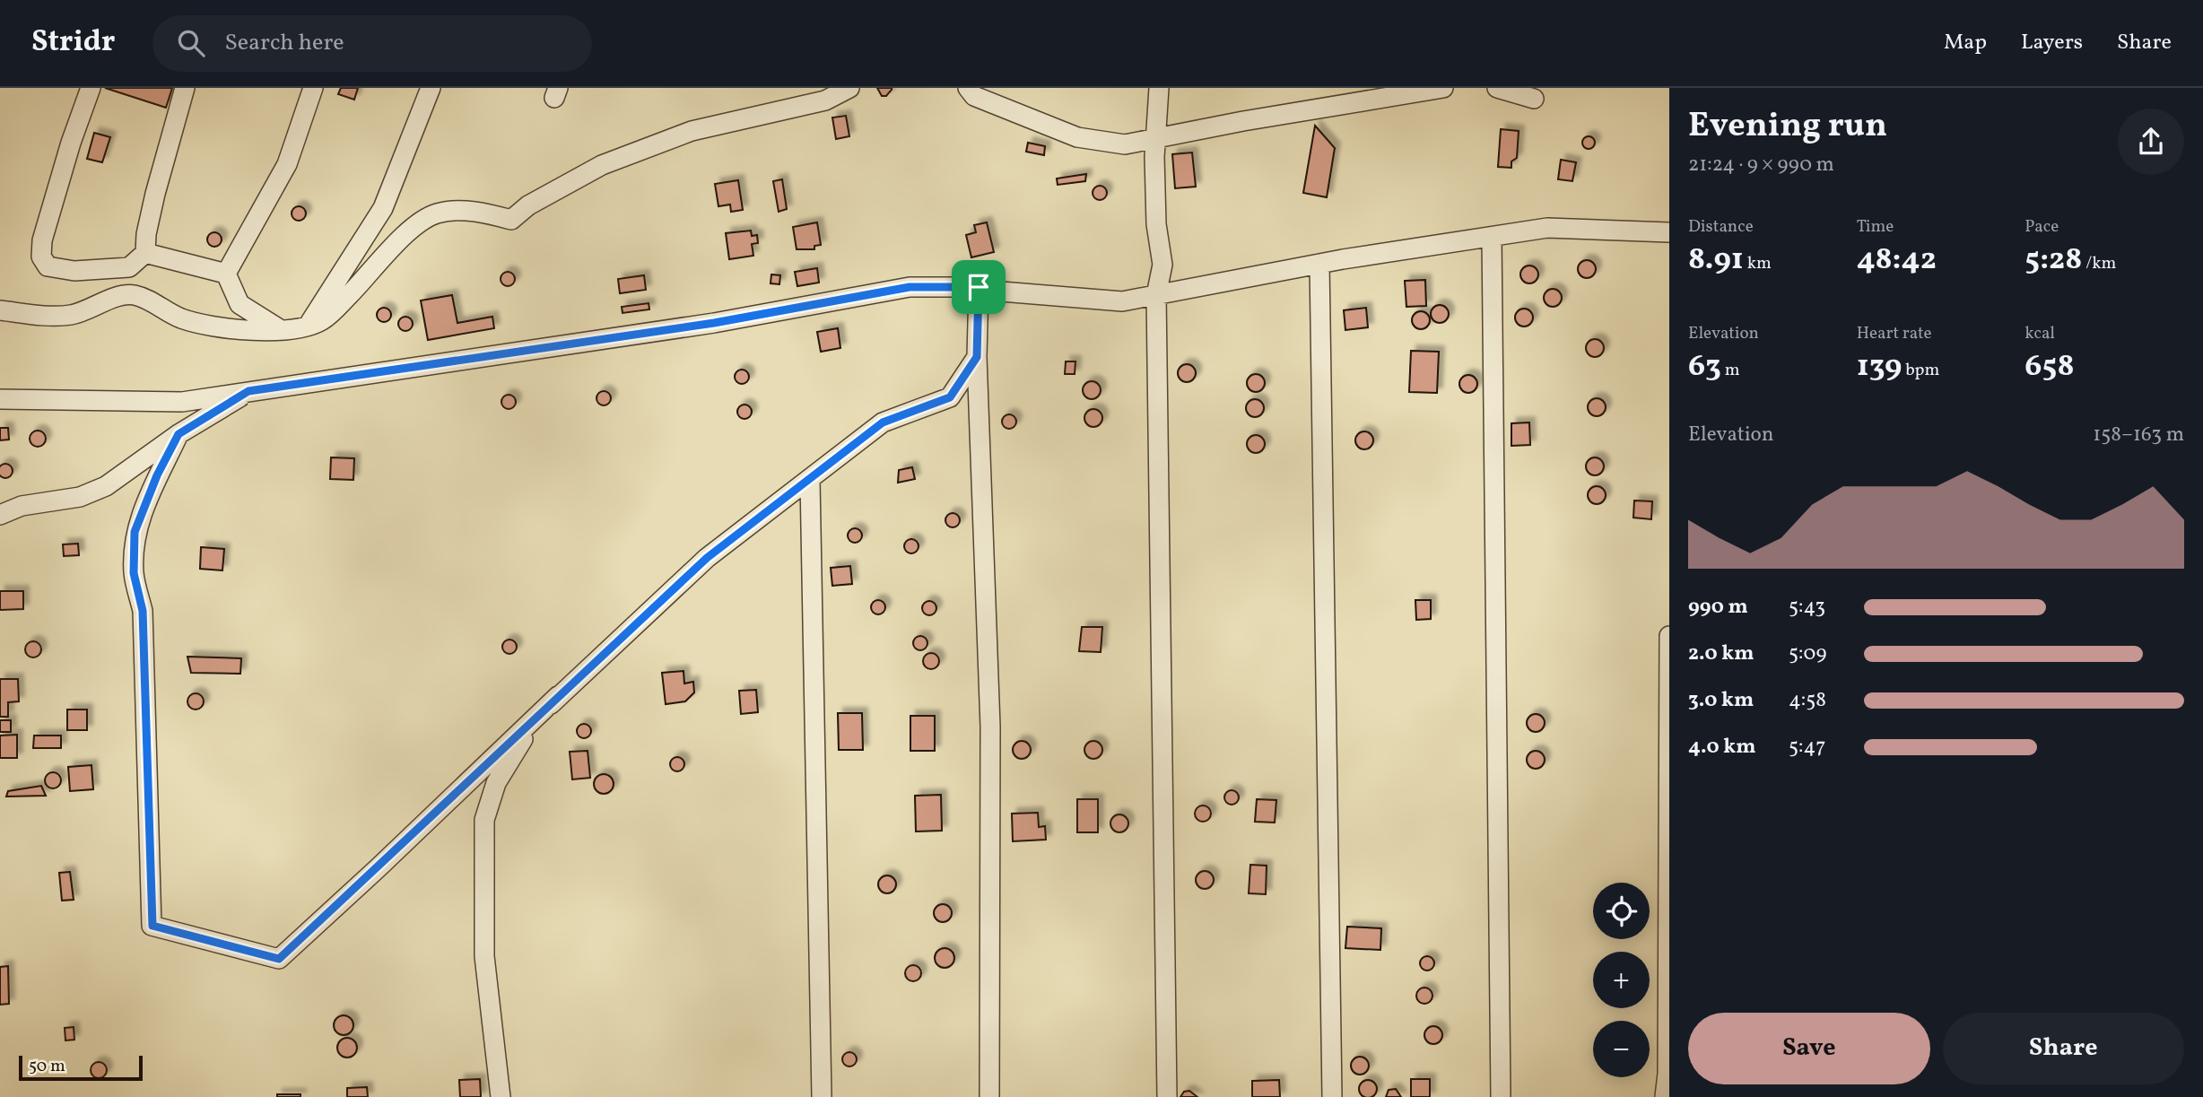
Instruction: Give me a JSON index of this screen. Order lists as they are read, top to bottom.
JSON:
{
  "scale_bar": "50 m",
  "page": {
    "header": "Stridr",
    "search": "Search here",
    "nav": ["Map", "Layers", "Share"],
    "heading": ["Evening run", "21:24 · 9 × 990 m"],
    "stats": [
      ["Distance", "8.91 km"],
      ["Time", "48:42"],
      ["Pace", "5:28 /km"],
      ["Elevation", "63 m"],
      ["Heart rate", "139 bpm"],
      ["kcal", "658"]
    ],
    "chart": ["Elevation", "158–163 m"],
    "list": [
      {
        "name": "990 m",
        "note": "5:43"
      },
      {
        "name": "2.0 km",
        "note": "5:09"
      },
      {
        "name": "3.0 km",
        "note": "4:58"
      },
      {
        "name": "4.0 km",
        "note": "5:47"
      }
    ],
    "map_buttons": ["+", "−"],
    "buttons": ["Save", "Share"],
    "scale": "50 m"
  }
}
